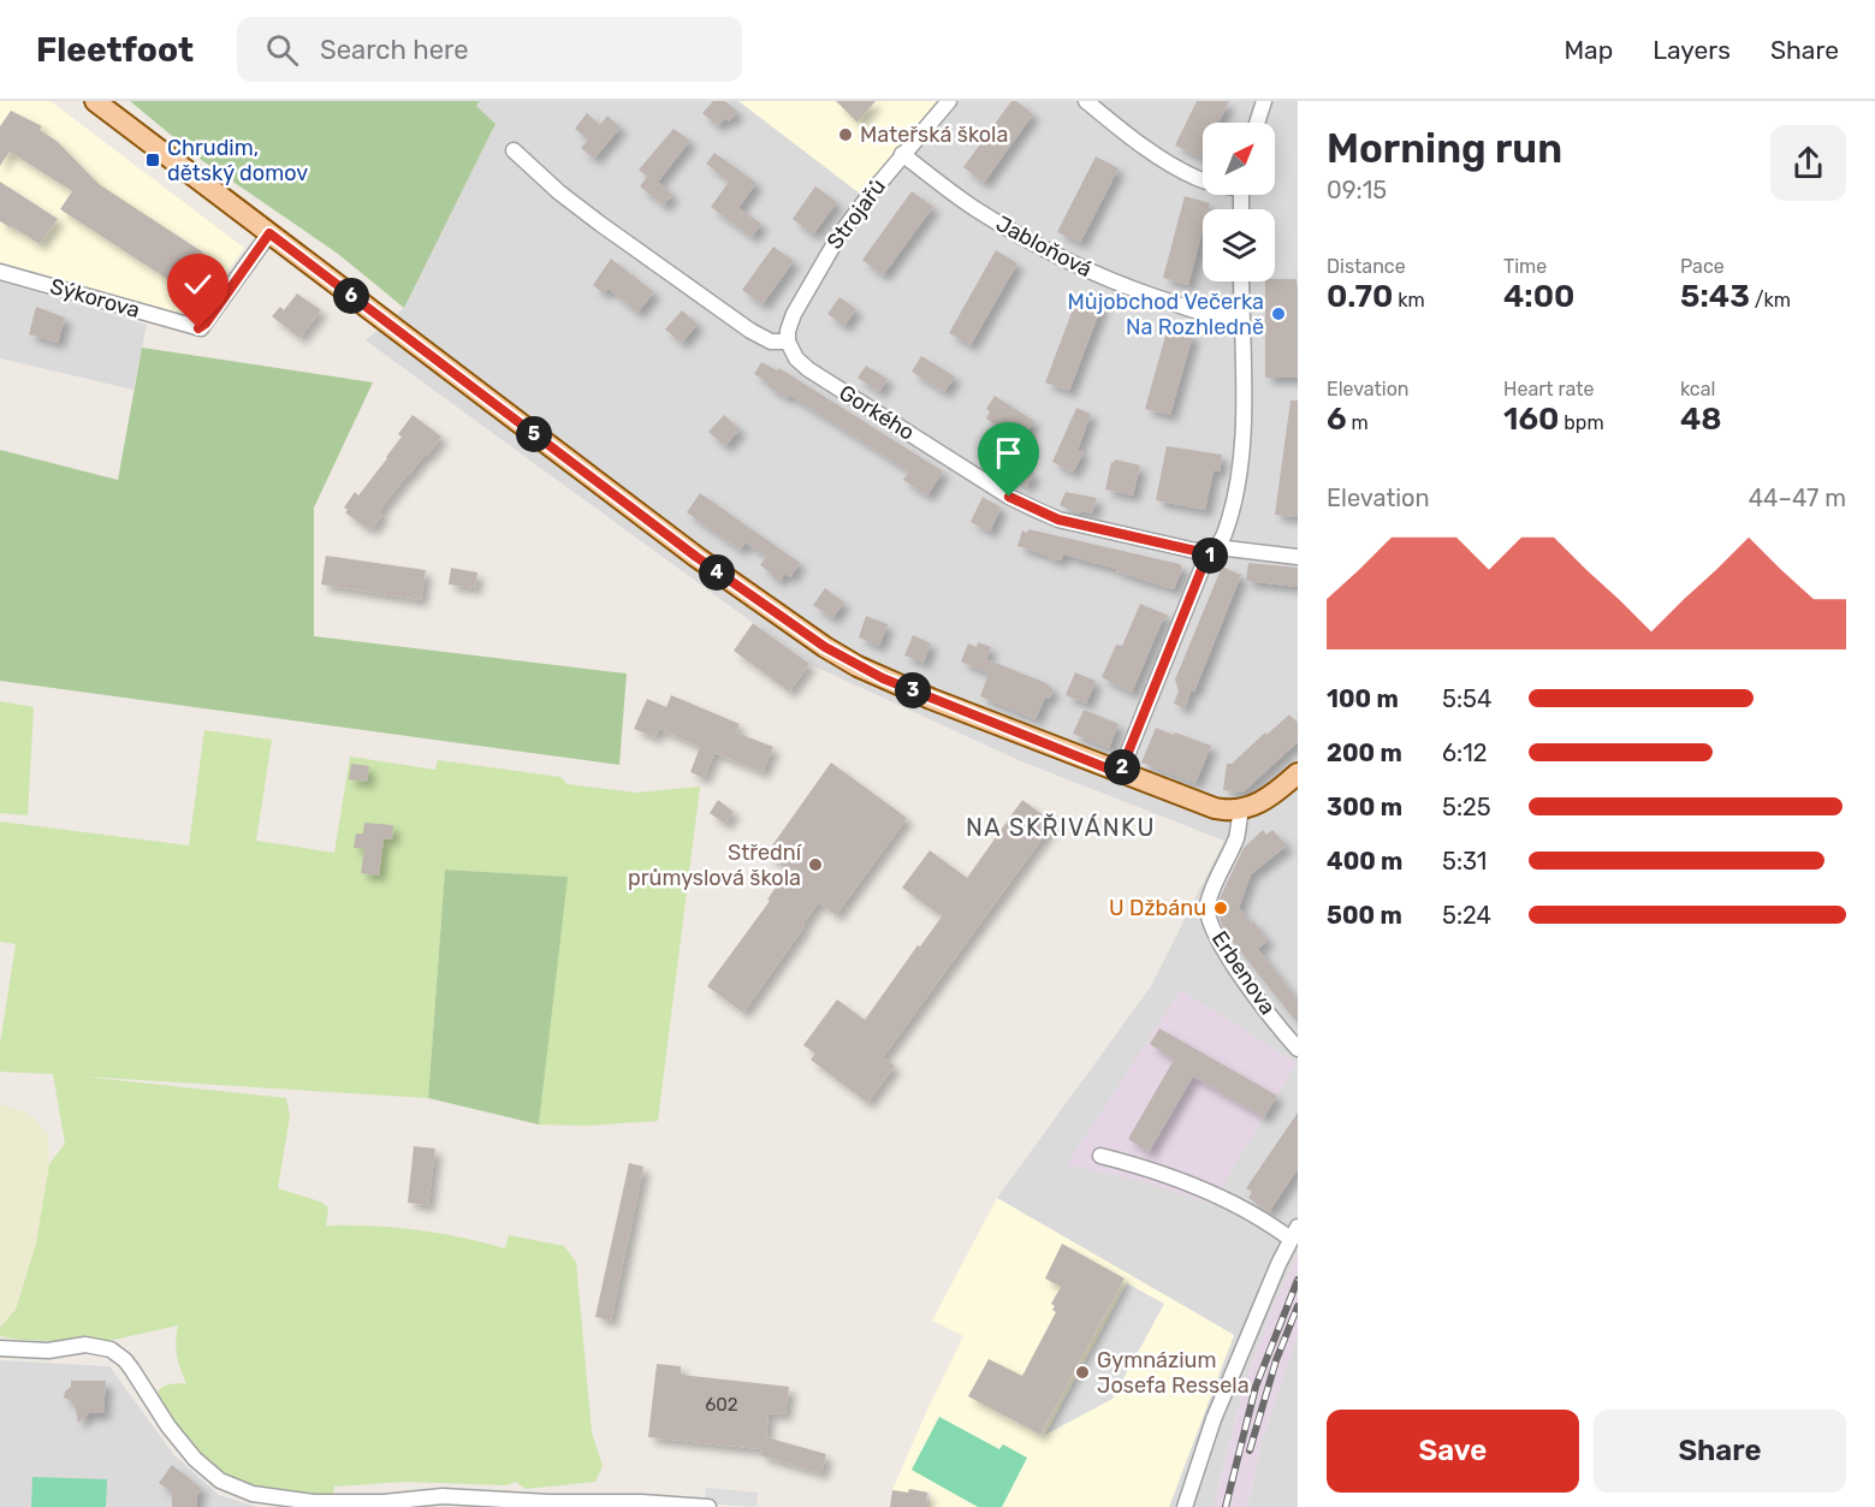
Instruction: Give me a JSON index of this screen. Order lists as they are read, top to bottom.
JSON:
{
  "streets": {
    "street": [
      "Strojařů",
      "Jabloňová",
      "Sýkorova",
      "Gorkého",
      "Erbenova"
    ]
  },
  "crossings": [
    ["Strojařů", "Jabloňová"],
    ["Strojařů", "Gorkého"]
  ],
  "districts": ["NA SKŘIVÁNKU"],
  "places": {
    "other": [
      "Mateřská škola",
      "Můjobchod Večerka Na Rozhledně",
      "Střední průmyslová škola",
      "U Džbánu",
      "Gymnázium Josefa Ressela"
    ],
    "transit": ["Chrudim, dětský domov"]
  },
  "house_numbers": ["602"],
  "north": "top right",
  "page": {
    "header": "Fleetfoot",
    "search": "Search here",
    "nav": ["Map", "Layers", "Share"],
    "heading": ["Morning run", "09:15"],
    "stats": [
      ["Distance", "0.70 km"],
      ["Time", "4:00"],
      ["Pace", "5:43 /km"],
      ["Elevation", "6 m"],
      ["Heart rate", "160 bpm"],
      ["kcal", "48"]
    ],
    "pins": [
      "6",
      "5",
      "1",
      "4",
      "3",
      "2"
    ],
    "chart": ["Elevation", "44–47 m"],
    "list": [
      {
        "name": "100 m",
        "note": "5:54"
      },
      {
        "name": "200 m",
        "note": "6:12"
      },
      {
        "name": "300 m",
        "note": "5:25"
      },
      {
        "name": "400 m",
        "note": "5:31"
      },
      {
        "name": "500 m",
        "note": "5:24"
      }
    ],
    "buttons": ["Save", "Share"]
  }
}
